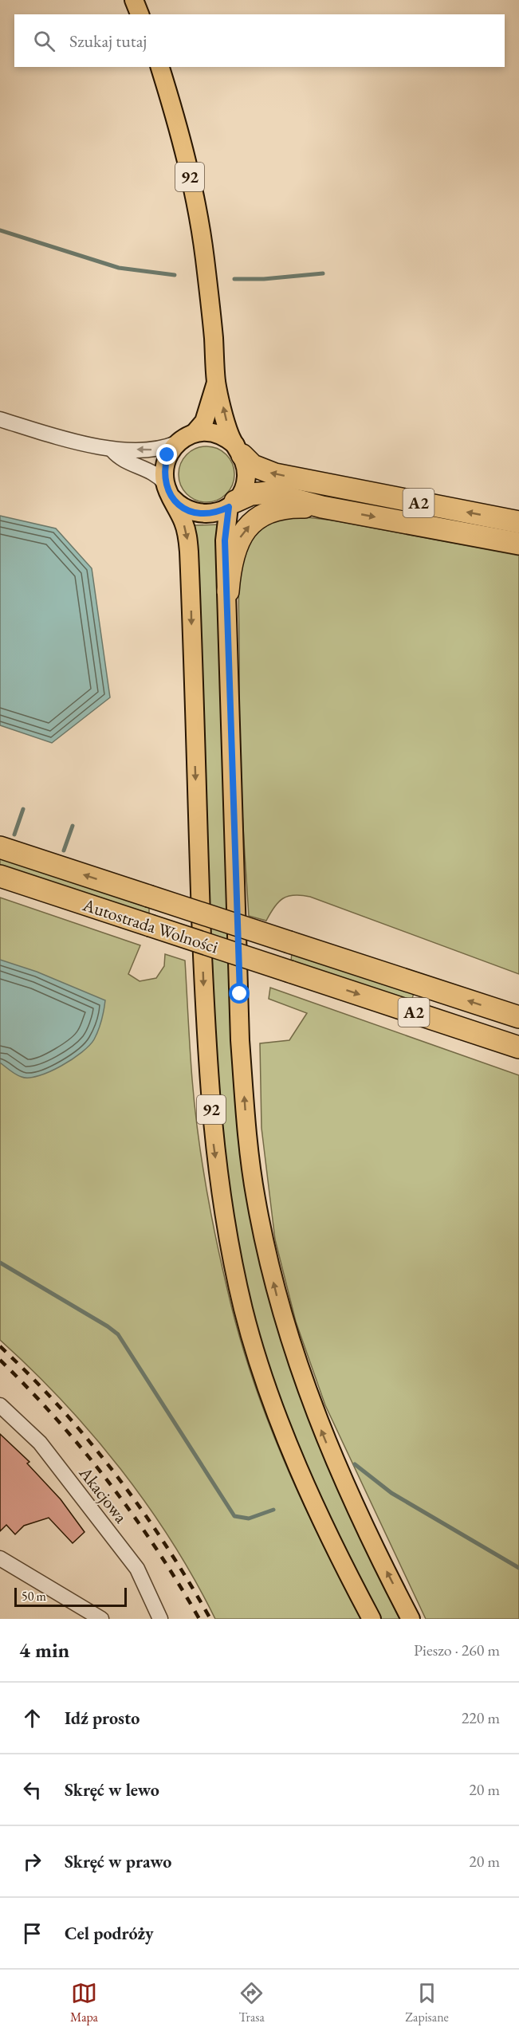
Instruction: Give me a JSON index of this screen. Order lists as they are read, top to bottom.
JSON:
{
  "streets": {
    "highway": ["A2", "Autostrada Wolności"],
    "main road": ["92"],
    "street": ["Akacjowa"]
  },
  "crossings": [
    ["92", "A2"]
  ],
  "scale_bar": "50 m",
  "page": {
    "search": "Szukaj tutaj",
    "scale": "50 m",
    "heading": ["4 min", "Pieszo · 260 m"],
    "list": [
      ["Idź prosto", "220 m"],
      ["Skręć w lewo", "20 m"],
      ["Skręć w prawo", "20 m"],
      "Cel podróży"
    ],
    "nav": ["Mapa", "Trasa", "Zapisane"]
  }
}
